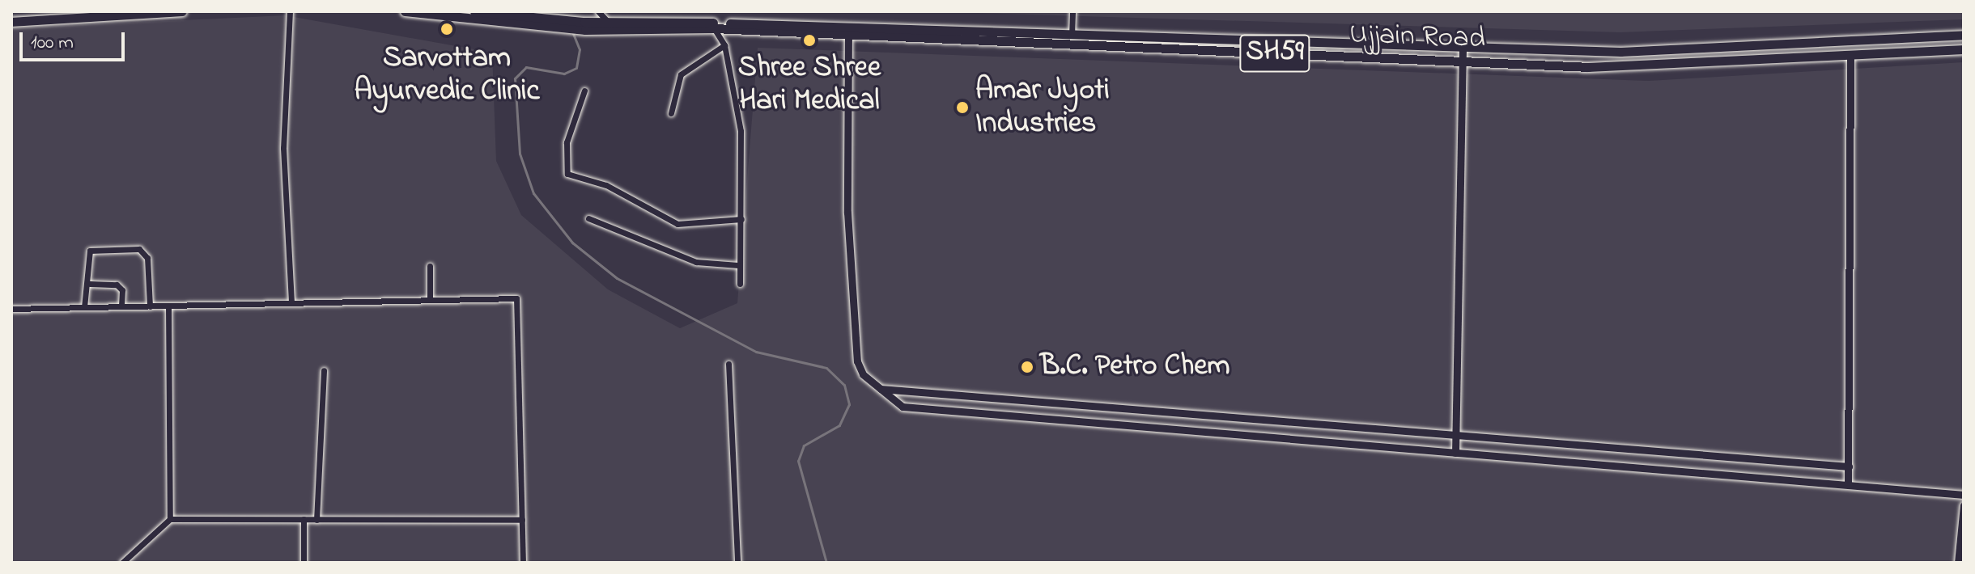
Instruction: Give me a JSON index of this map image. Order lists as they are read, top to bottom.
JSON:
{
  "streets": {
    "main road": ["Ujjain Road", "SH59"]
  },
  "places": [
    "Sarvottam Ayurvedic Clinic",
    "Shree Shree Hari Medical",
    "Amar Jyoti Industries",
    "B.C. Petro Chem"
  ],
  "scale_bar": "100 m"
}
